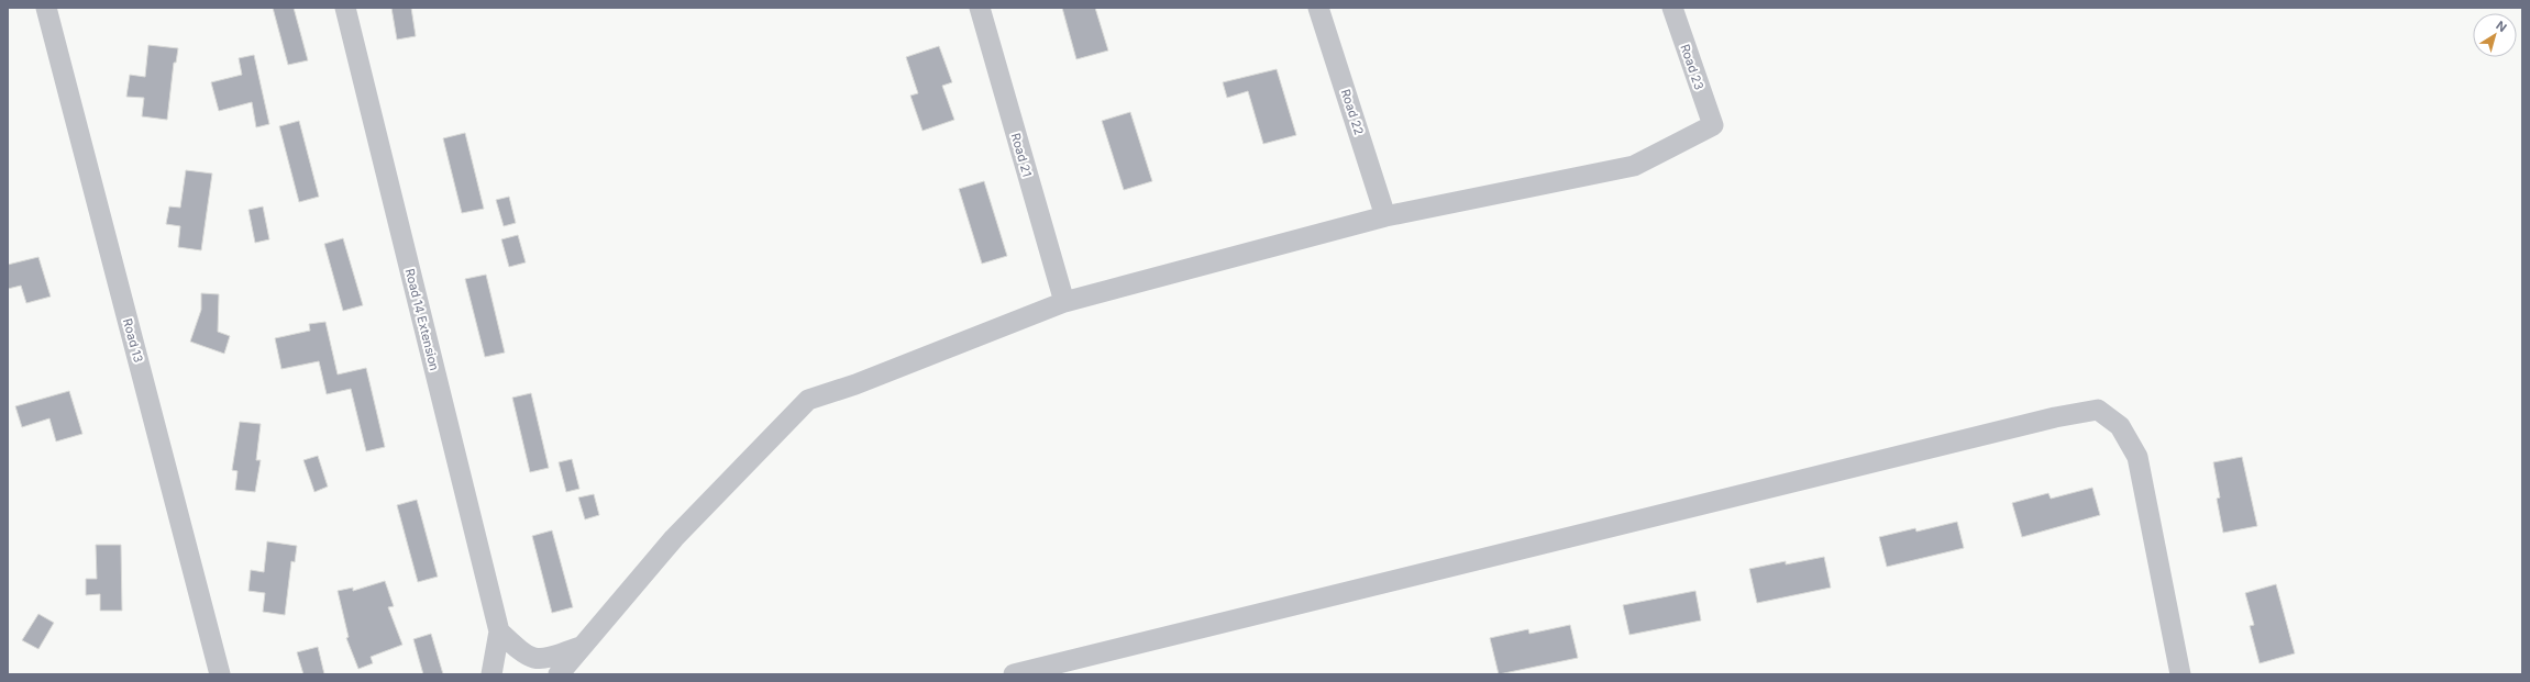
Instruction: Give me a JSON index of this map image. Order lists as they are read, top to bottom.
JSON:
{
  "streets": {
    "street": [
      "Road 23",
      "Road 22",
      "Road 21",
      "Road 14 Extension",
      "Road 13"
    ]
  },
  "crossings": [
    ["Road 23", "Road 22"]
  ],
  "north": "top right"
}
